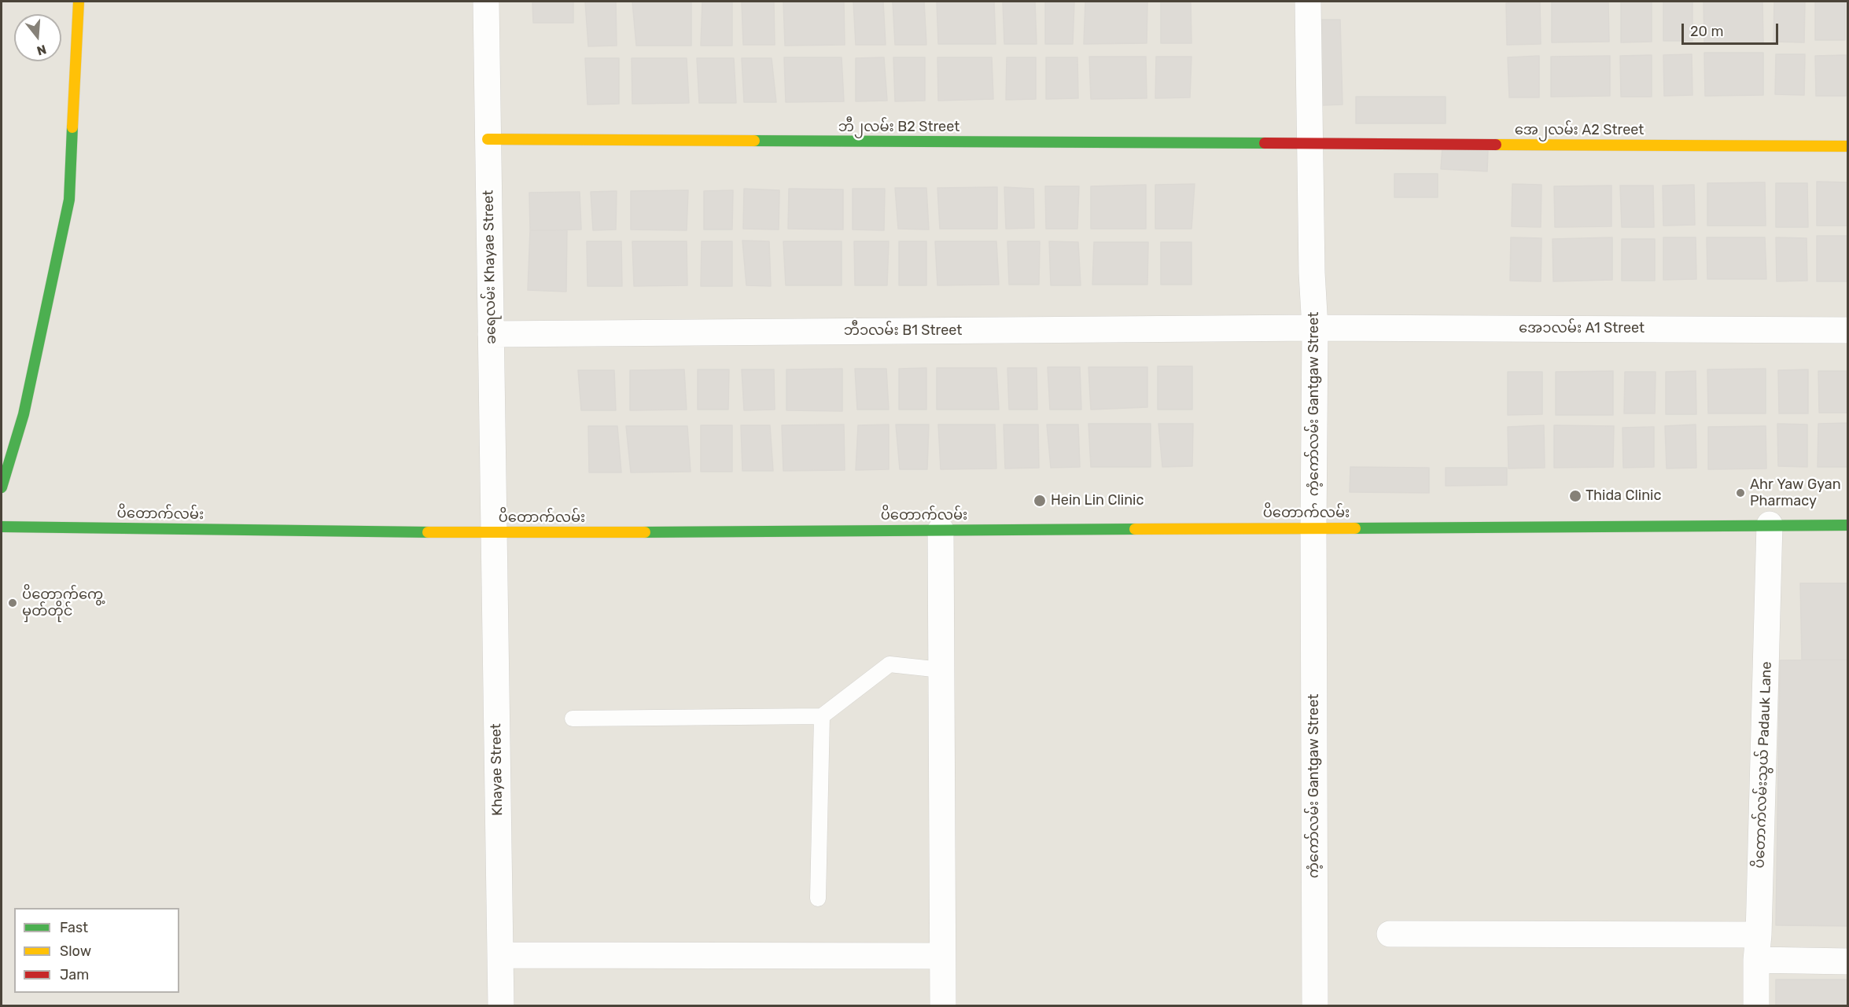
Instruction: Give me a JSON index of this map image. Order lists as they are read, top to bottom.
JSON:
{
  "streets": {
    "street": [
      "ဘီ၂လမ်း B2 Street",
      "အေ၂လမ်း A2 Street",
      "ခရေလမ်း Khayae Street",
      "အေ၁လမ်း A1 Street",
      "ဘီ၁လမ်း B1 Street",
      "ကံ့ကော်လမ်း Gantgaw Street",
      "ပိတောက်လမ်း",
      "ပိတောက်လမ်းသွယ် Padauk Lane",
      "Khayae Street"
    ]
  },
  "crossings": [
    ["ဘီ၂လမ်း B2 Street", "အေ၂လမ်း A2 Street"],
    ["ဘီ၂လမ်း B2 Street", "ခရေလမ်း Khayae Street"],
    ["ဘီ၂လမ်း B2 Street", "ကံ့ကော်လမ်း Gantgaw Street"],
    ["အေ၂လမ်း A2 Street", "ကံ့ကော်လမ်း Gantgaw Street"],
    ["ခရေလမ်း Khayae Street", "ဘီ၁လမ်း B1 Street"],
    ["ခရေလမ်း Khayae Street", "ပိတောက်လမ်း"],
    ["ခရေလမ်း Khayae Street", "Khayae Street"],
    ["အေ၁လမ်း A1 Street", "ဘီ၁လမ်း B1 Street"],
    ["အေ၁လမ်း A1 Street", "ကံ့ကော်လမ်း Gantgaw Street"],
    ["ဘီ၁လမ်း B1 Street", "ကံ့ကော်လမ်း Gantgaw Street"],
    ["ကံ့ကော်လမ်း Gantgaw Street", "ပိတောက်လမ်း"],
    ["ပိတောက်လမ်း", "ပိတောက်လမ်းသွယ် Padauk Lane"],
    ["ပိတောက်လမ်း", "Khayae Street"]
  ],
  "places": [
    "Ahr Yaw Gyan Pharmacy",
    "Thida Clinic",
    "Hein Lin Clinic",
    "ပိတောက်ကွေ့ မှတ်တိုင်"
  ],
  "legend": ["Fast", "Slow", "Jam"],
  "scale_bar": "20 m",
  "north": "bottom"
}
